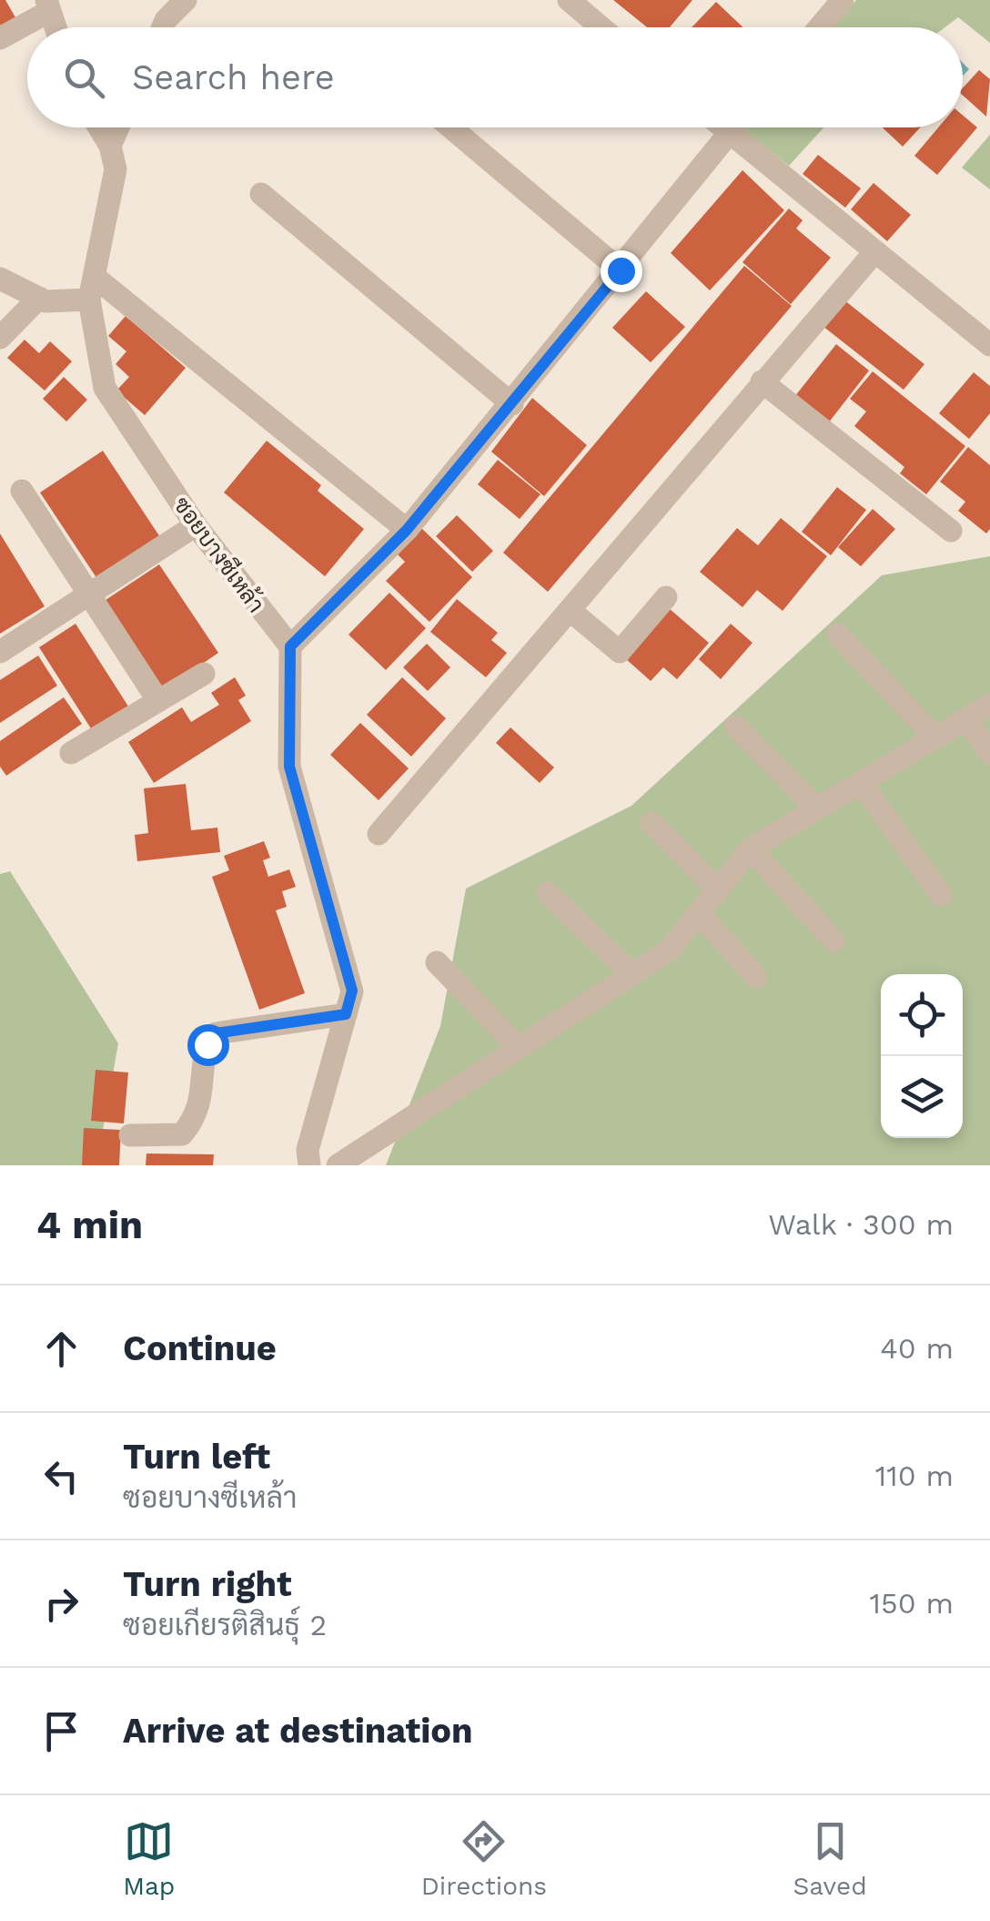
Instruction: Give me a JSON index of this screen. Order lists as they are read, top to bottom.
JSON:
{
  "streets": {
    "street": ["ซอยบางซีเหล้า"]
  },
  "page": {
    "search": "Search here",
    "heading": ["4 min", "Walk · 300 m"],
    "list": [
      ["Continue", "40 m"],
      ["Turn left", "ซอยบางซีเหล้า", "110 m"],
      ["Turn right", "ซอยเกียรติสินธุ์ 2", "150 m"],
      "Arrive at destination"
    ],
    "nav": ["Map", "Directions", "Saved"]
  }
}
